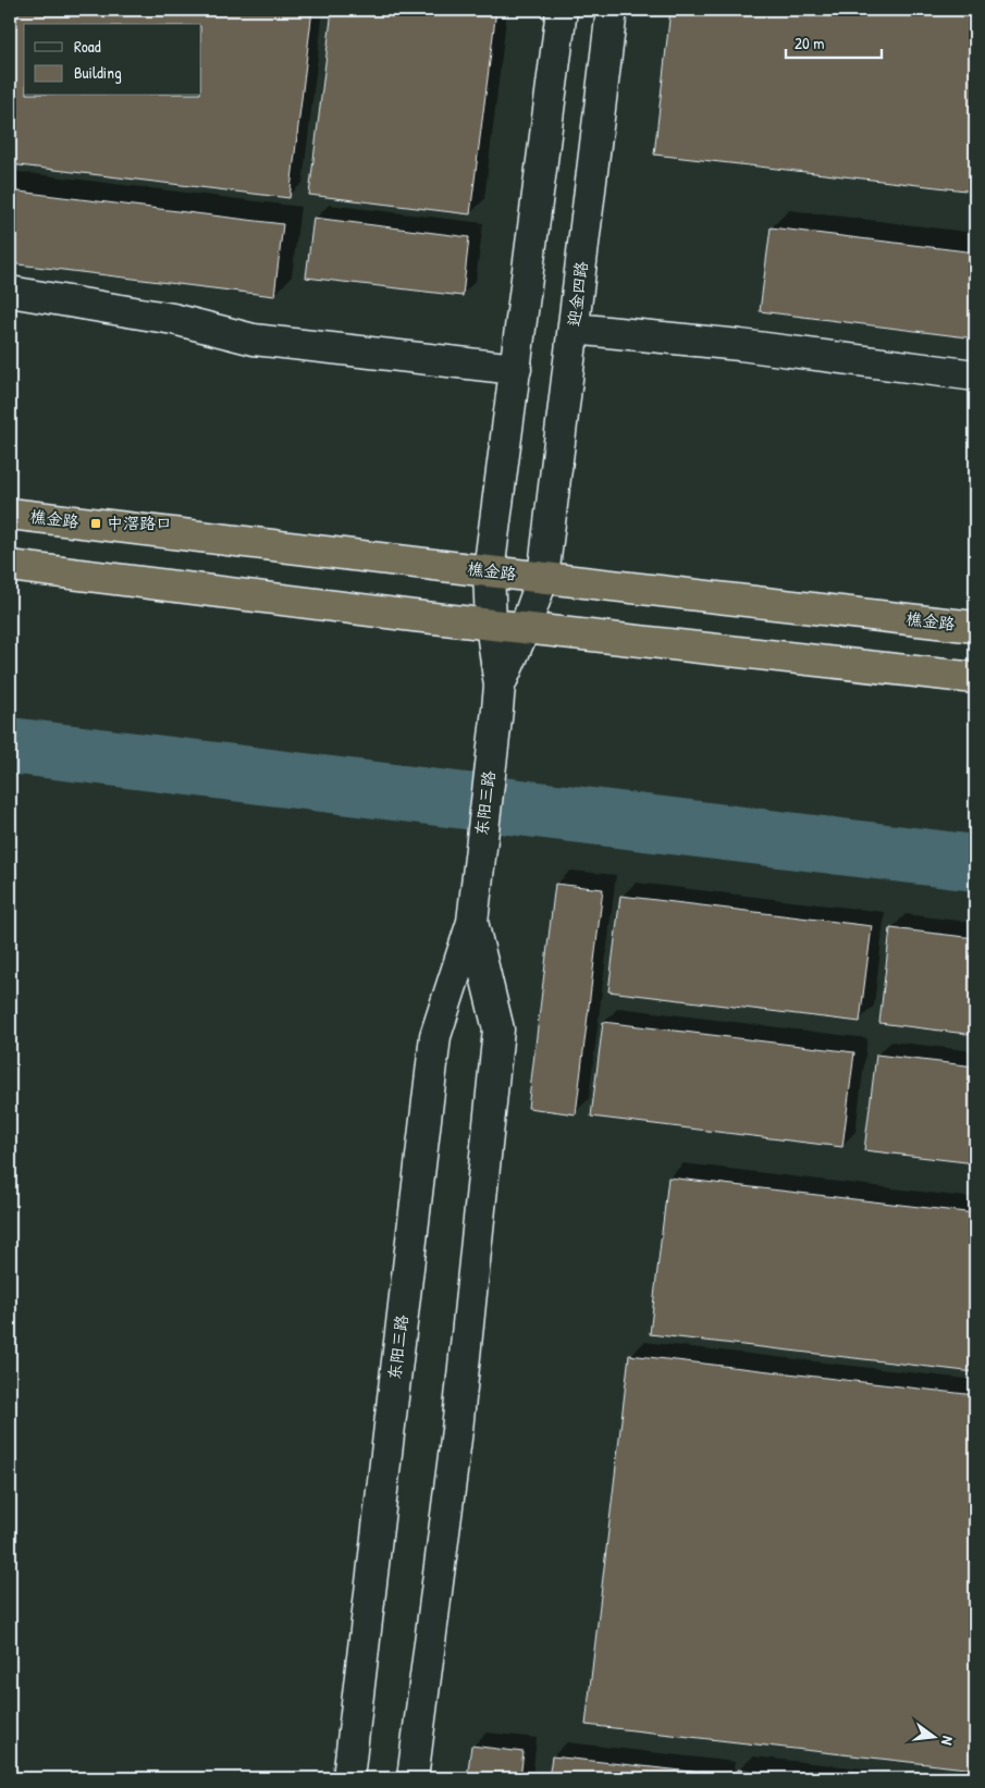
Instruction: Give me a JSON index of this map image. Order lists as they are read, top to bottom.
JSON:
{
  "streets": {
    "highway": ["樵金路"],
    "street": ["迎金四路", "东阳三路"]
  },
  "crossings": [
    ["迎金四路", "樵金路"],
    ["迎金四路", "东阳三路"]
  ],
  "places": {
    "transit": ["中滘路口"]
  },
  "legend": ["Road", "Building"],
  "scale_bar": "20 m",
  "north": "right"
}
